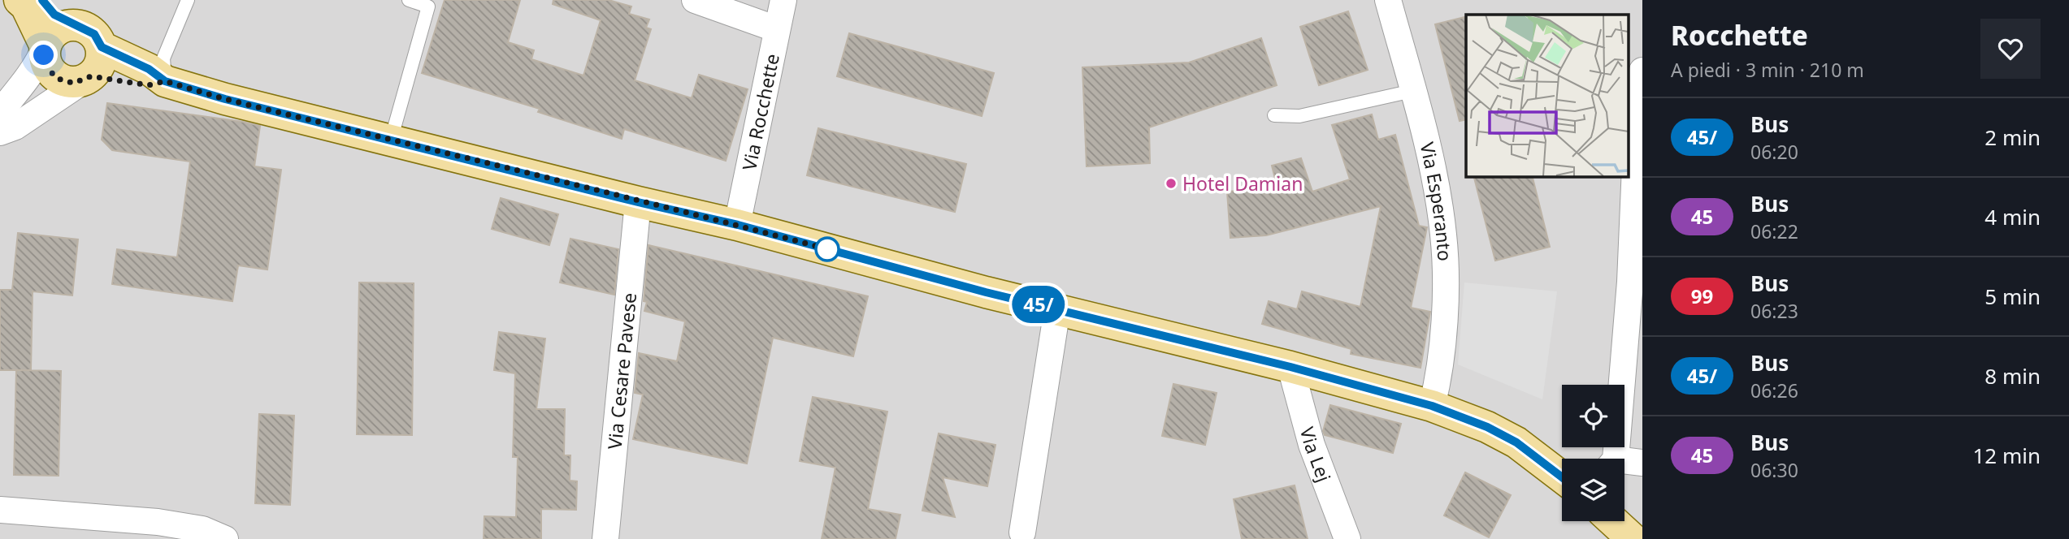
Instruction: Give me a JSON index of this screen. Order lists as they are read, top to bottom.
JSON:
{
  "streets": {
    "street": [
      "Via Rocchette",
      "Via Esperanto",
      "Via Cesare Pavese",
      "Via Lej"
    ]
  },
  "places": ["Hotel Damian"],
  "lines": ["bus line 45/"],
  "page": {
    "on_map": "45/",
    "heading": ["Rocchette", "A piedi · 3 min · 210 m"],
    "list": [
      {
        "mark": "45/",
        "name": "Bus",
        "note": "06:20",
        "value": "2 min"
      },
      {
        "mark": "45",
        "name": "Bus",
        "note": "06:22",
        "value": "4 min"
      },
      {
        "mark": "99",
        "name": "Bus",
        "note": "06:23",
        "value": "5 min"
      },
      {
        "mark": "45/",
        "name": "Bus",
        "note": "06:26",
        "value": "8 min"
      },
      {
        "mark": "45",
        "name": "Bus",
        "note": "06:30",
        "value": "12 min"
      }
    ]
  }
}
